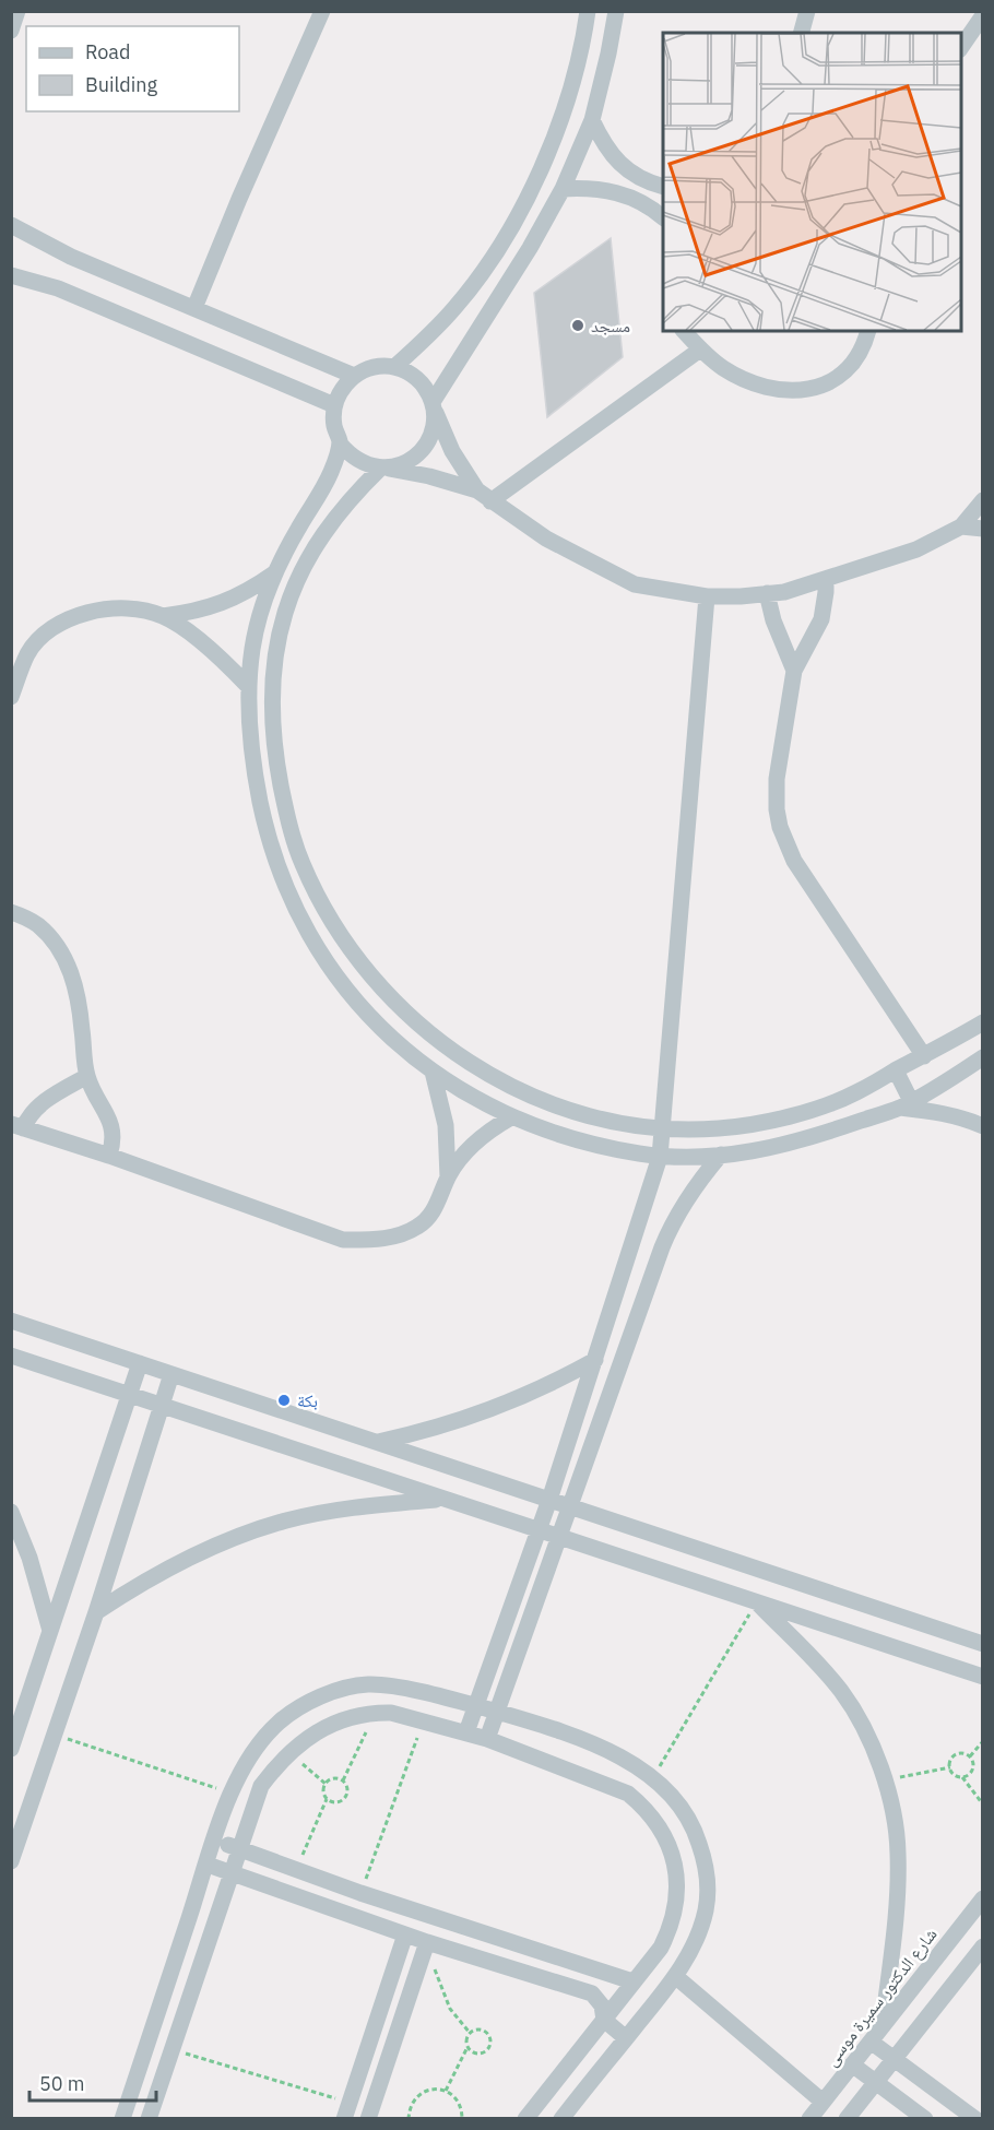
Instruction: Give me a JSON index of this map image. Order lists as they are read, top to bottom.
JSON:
{
  "streets": {
    "street": ["شارع الدكتور سميرة موسى"]
  },
  "places": ["مسجد", "بكة"],
  "legend": ["Road", "Building"],
  "scale_bar": "50 m"
}
